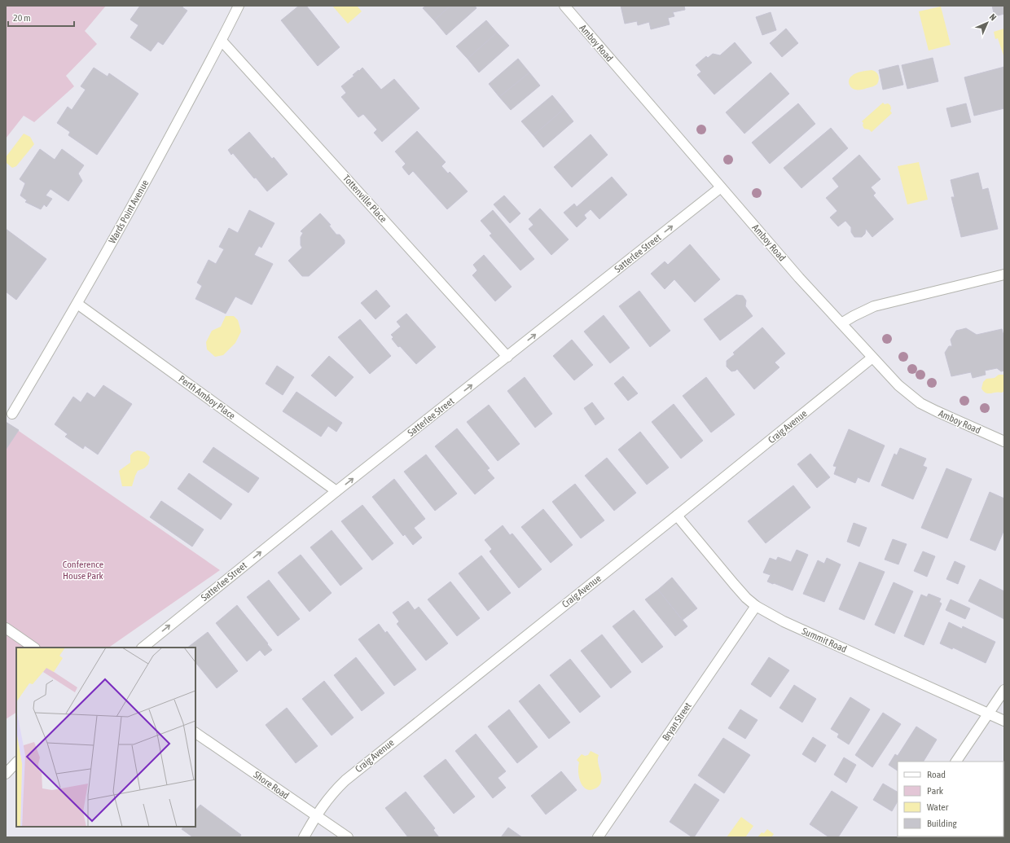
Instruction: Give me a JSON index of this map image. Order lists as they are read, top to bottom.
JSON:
{
  "streets": {
    "street": [
      "Amboy Road",
      "Tottenville Place",
      "Wards Point Avenue",
      "Satterlee Street",
      "Perth Amboy Place",
      "Craig Avenue",
      "Summit Road",
      "Bryan Street",
      "Shore Road"
    ]
  },
  "crossings": [
    ["Amboy Road", "Satterlee Street"],
    ["Amboy Road", "Craig Avenue"],
    ["Tottenville Place", "Wards Point Avenue"],
    ["Tottenville Place", "Satterlee Street"],
    ["Wards Point Avenue", "Perth Amboy Place"],
    ["Satterlee Street", "Perth Amboy Place"],
    ["Craig Avenue", "Summit Road"],
    ["Craig Avenue", "Shore Road"],
    ["Summit Road", "Bryan Street"]
  ],
  "one_way": ["Satterlee Street"],
  "parks": ["Conference House Park"],
  "legend": [
    "Road",
    "Park",
    "Water",
    "Building"
  ],
  "scale_bar": "20 m",
  "north": "top right"
}
